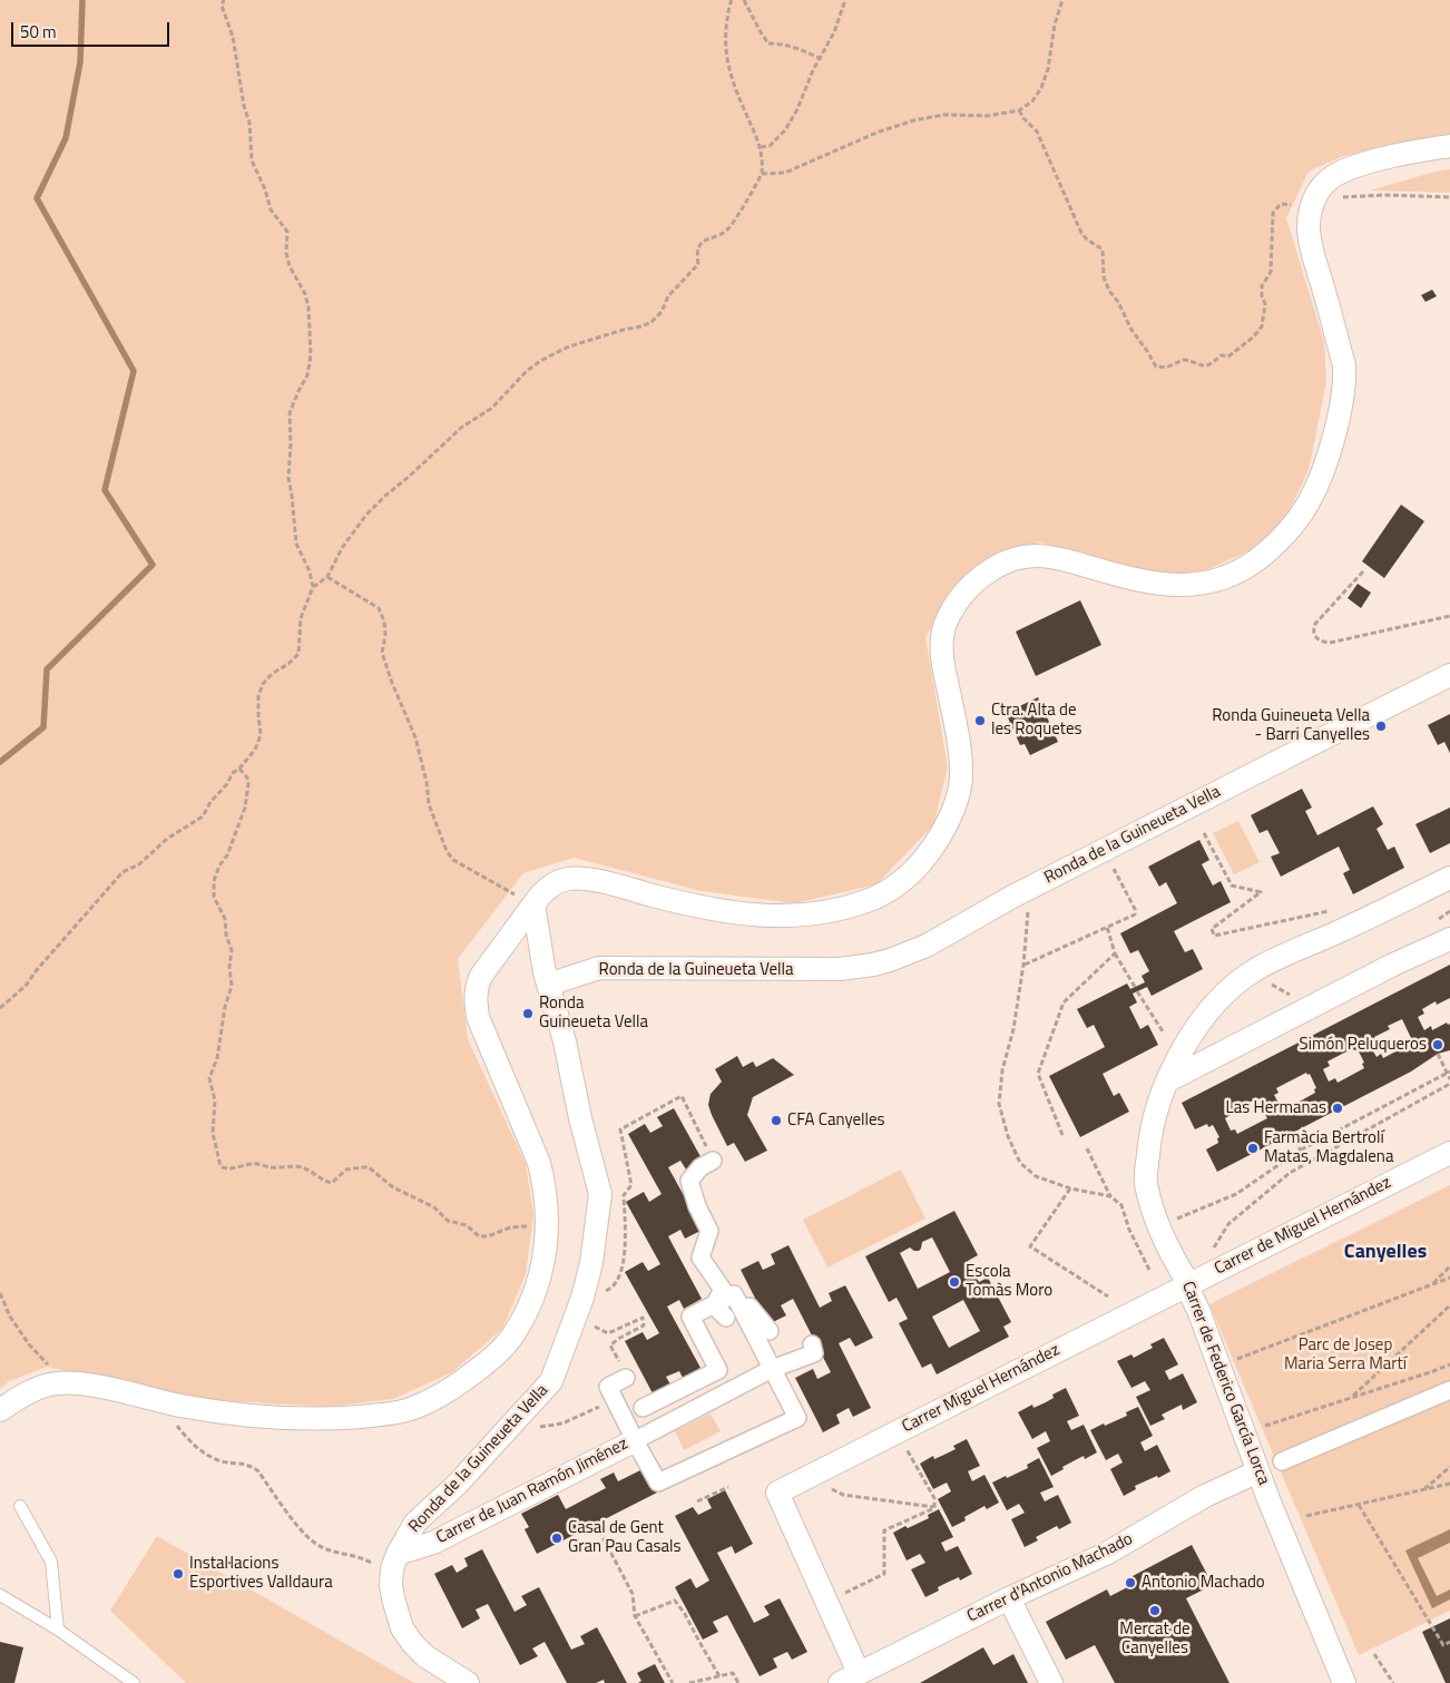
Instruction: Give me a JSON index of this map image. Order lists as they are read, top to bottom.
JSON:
{
  "streets": {
    "street": [
      "Ronda de la Guineueta Vella",
      "Carrer de Miguel Hernández",
      "Carrer de Federico García Lorca",
      "Carrer Miguel Hernández",
      "Carrer de Juan Ramón Jiménez",
      "Carrer d'Antonio Machado"
    ]
  },
  "crossings": [
    ["Ronda de la Guineueta Vella", "Carrer de Juan Ramón Jiménez"],
    ["Carrer de Miguel Hernández", "Carrer de Federico García Lorca"],
    ["Carrer de Miguel Hernández", "Carrer Miguel Hernández"],
    ["Carrer de Federico García Lorca", "Carrer Miguel Hernández"],
    ["Carrer de Federico García Lorca", "Carrer d'Antonio Machado"],
    ["Carrer Miguel Hernández", "Carrer d'Antonio Machado"]
  ],
  "districts": ["Canyelles"],
  "parks": ["Parc de Josep Maria Serra Martí"],
  "places": [
    "Ctra. Alta de les Roquetes",
    "Ronda Guineueta Vella - Barri Canyelles",
    "Ronda Guineueta Vella",
    "Simón Peluqueros",
    "Las Hermanas",
    "CFA Canyelles",
    "Farmàcia Bertrolí Matas, Magdalena",
    "Escola Tomàs Moro",
    "Casal de Gent Gran Pau Casals",
    "Instal·lacions Esportives Valldaura",
    "Antonio Machado",
    "Mercat de Canyelles"
  ],
  "scale_bar": "50 m"
}
